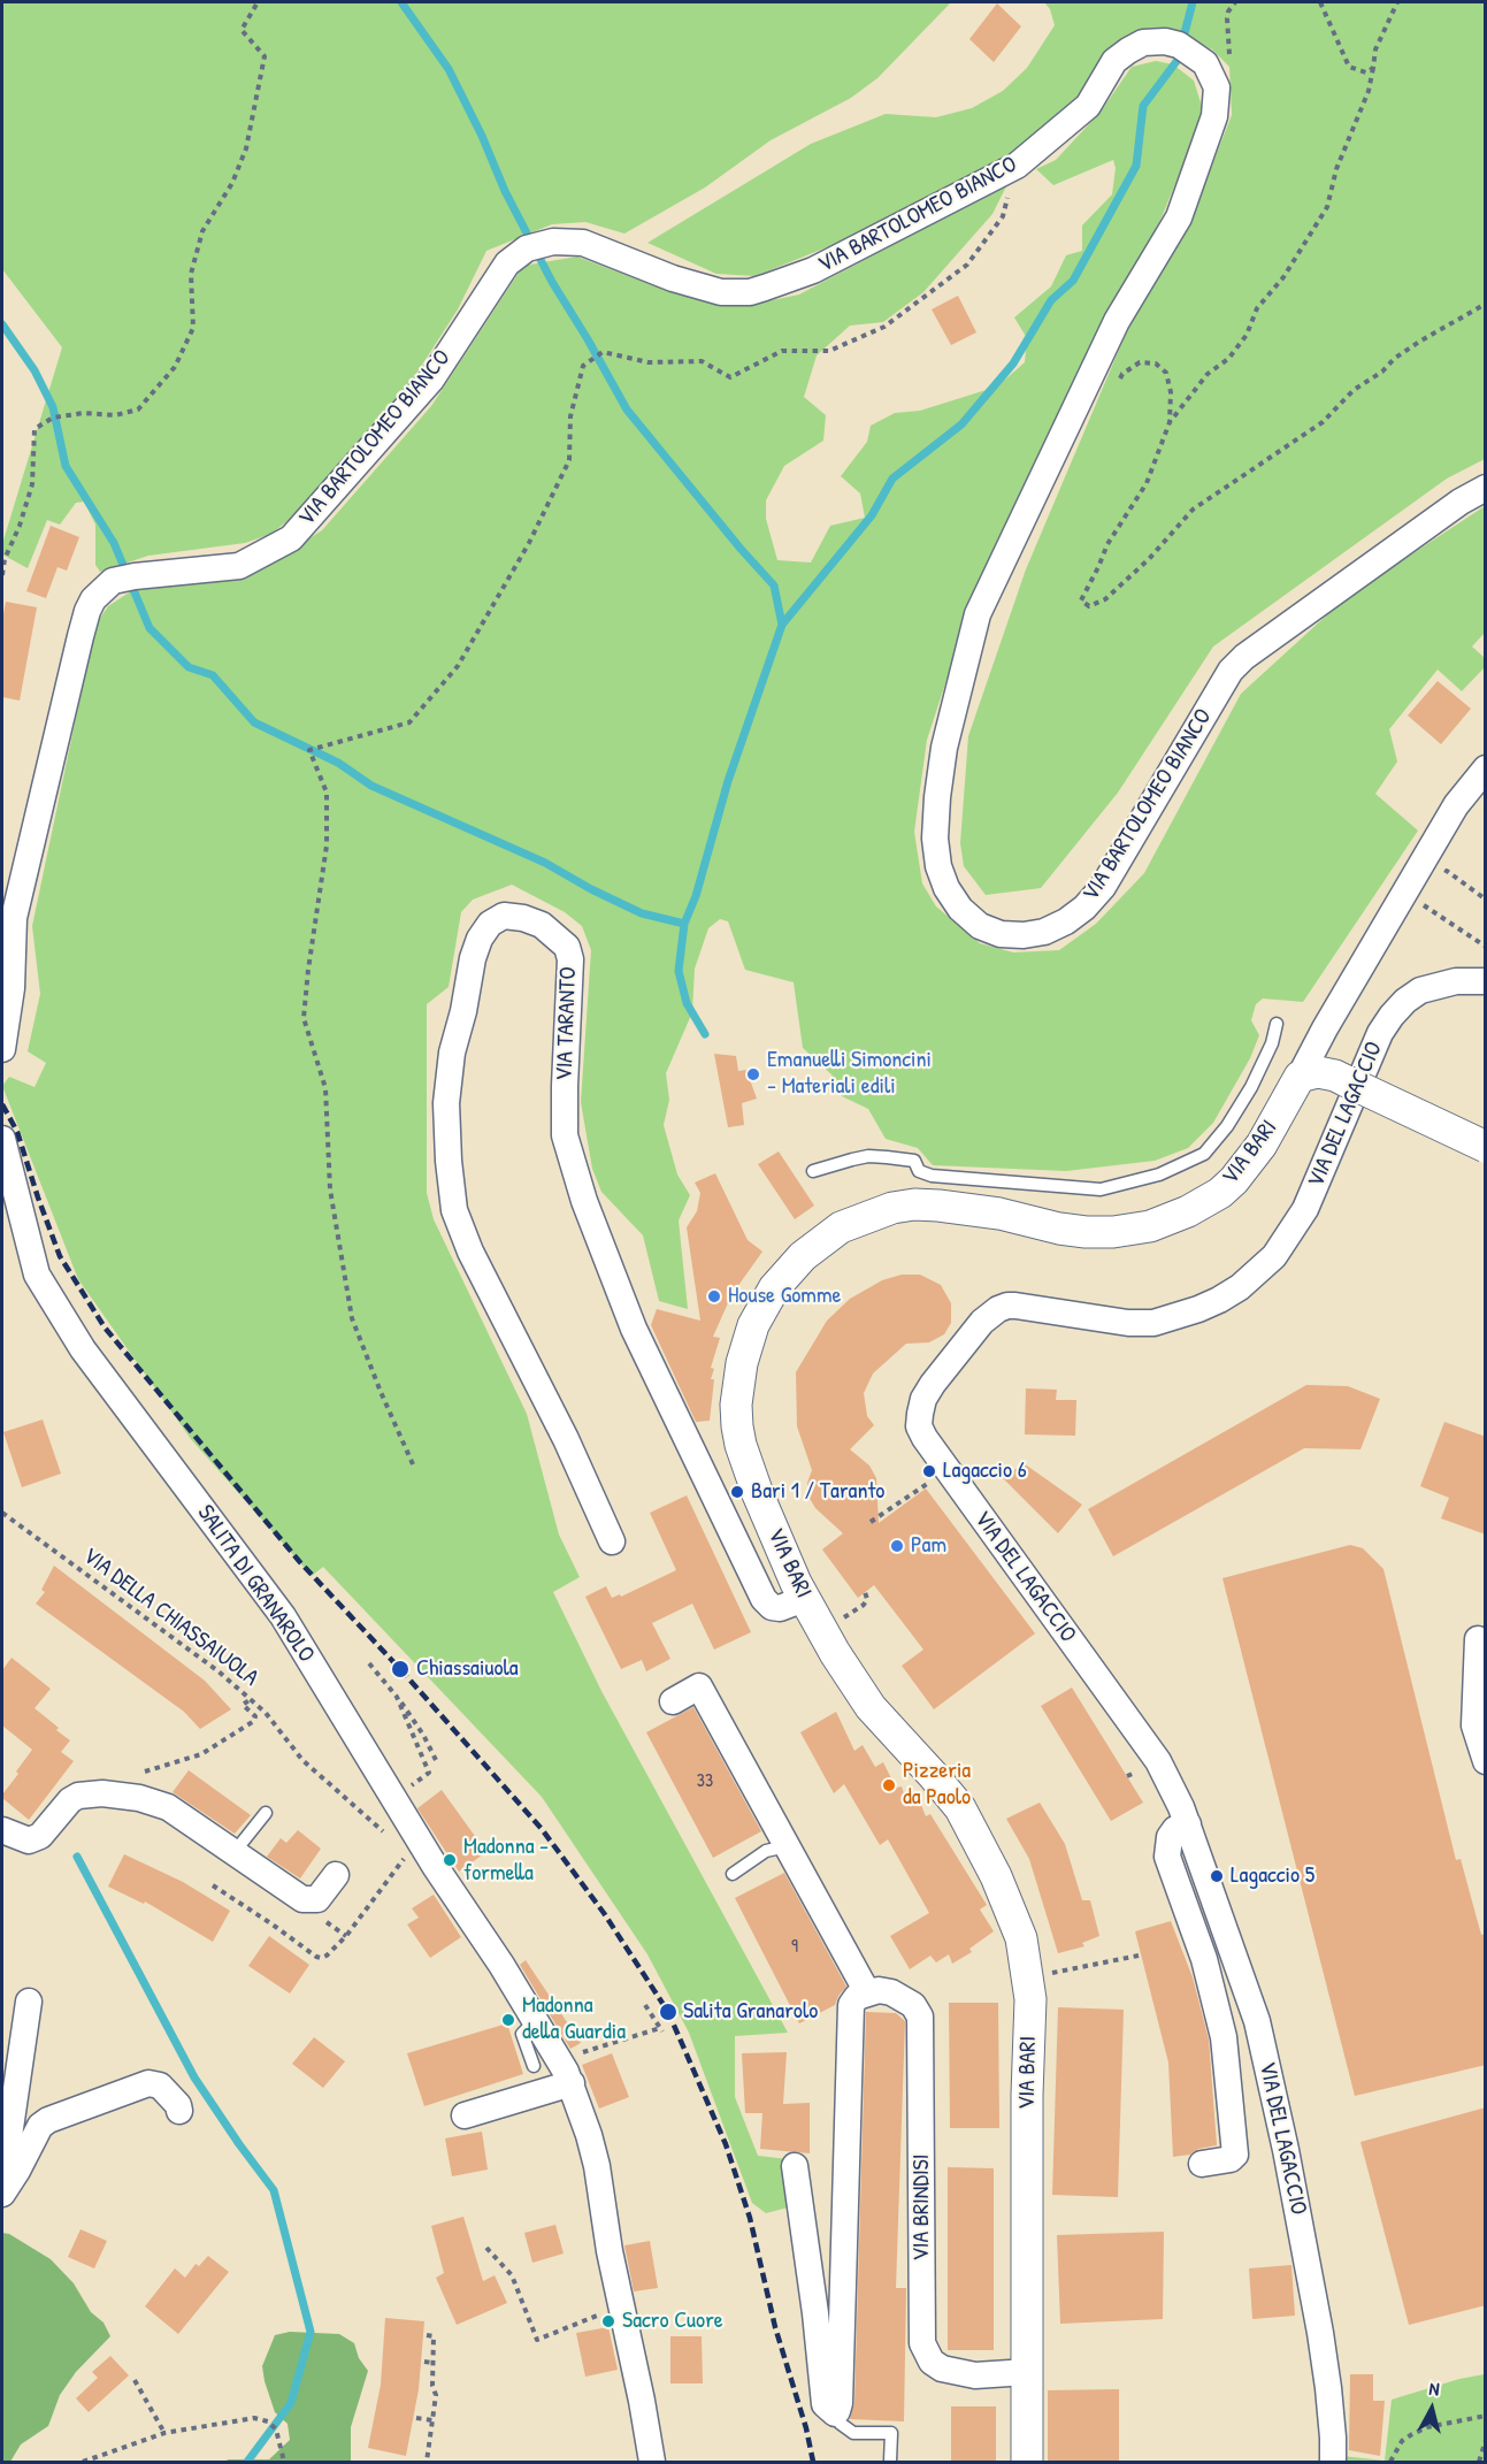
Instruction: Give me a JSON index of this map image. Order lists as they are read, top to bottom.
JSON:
{
  "streets": {
    "street": [
      "VIA BARTOLOMEO BIANCO",
      "VIA TARANTO",
      "VIA DEL LAGACCIO",
      "VIA BARI",
      "SALITA DI GRANAROLO",
      "VIA BRINDISI"
    ],
    "path": ["VIA DELLA CHIASSAIUOLA"]
  },
  "crossings": [
    ["VIA TARANTO", "VIA BARI"],
    ["VIA BARI", "VIA BRINDISI"]
  ],
  "places": [
    "Emanuelli Simoncini - Materiali edili",
    "House Gomme",
    "Lagaccio 6",
    "Bari 1 / Taranto",
    "Pam",
    "Chiassaiuola",
    "Pizzeria da Paolo",
    "Madonna - formella",
    "Lagaccio 5",
    "Salita Granarolo",
    "Madonna della Guardia",
    "Sacro Cuore"
  ],
  "house_numbers": ["33", "9"],
  "north": "top"
}
